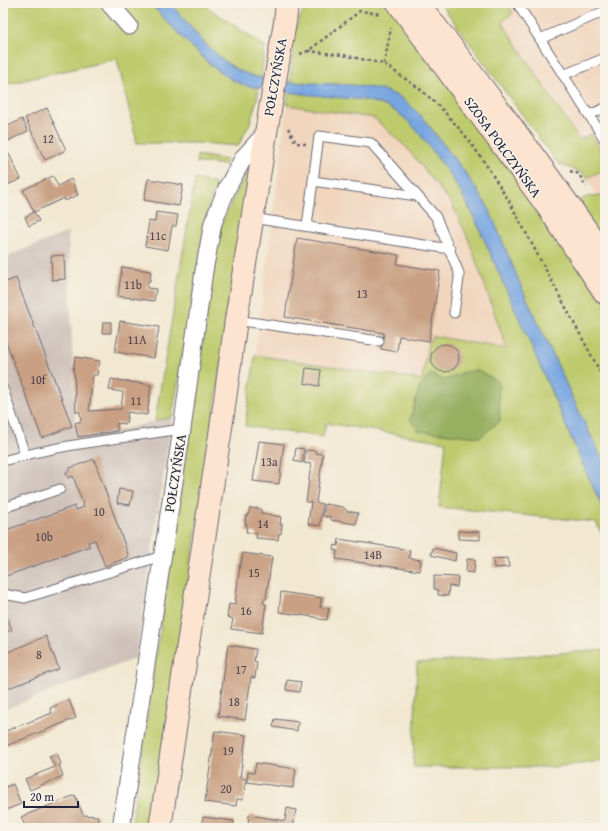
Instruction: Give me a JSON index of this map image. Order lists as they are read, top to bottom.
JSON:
{
  "streets": {
    "street": ["POŁCZYŃSKA", "SZOSA POŁCZYŃSKA"]
  },
  "house_numbers": [
    "12",
    "11c",
    "11b",
    "13",
    "11A",
    "10f",
    "11",
    "13a",
    "10",
    "14",
    "10b",
    "14B",
    "15",
    "16",
    "8",
    "17",
    "18",
    "19",
    "20"
  ],
  "scale_bar": "20 m"
}
